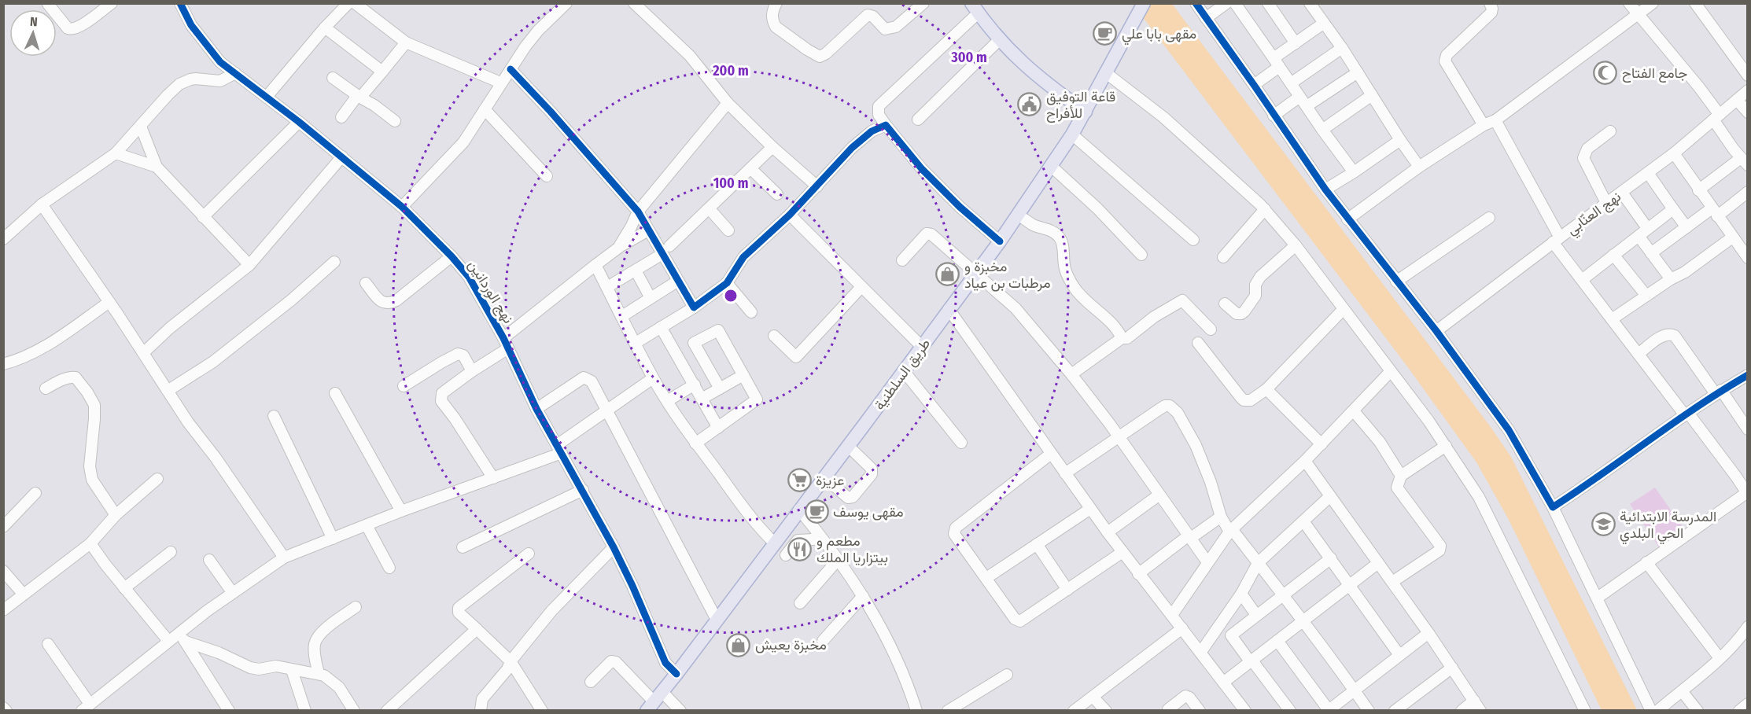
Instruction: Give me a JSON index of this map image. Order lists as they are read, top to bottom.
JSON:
{
  "streets": {
    "main road": ["طريق السلطنية"],
    "street": ["نهج العنّابي", "نهج الوردانين"]
  },
  "crossings": [
    ["نهج الوردانين", "طريق السلطنية"]
  ],
  "places": {
    "cafe": ["مقهى بابا علي", "مقهى يوسف"],
    "mosque": ["جامع الفتاح"],
    "public building": ["قاعة التوفيق للأفراح"],
    "shop": ["مخبزة و مرطبات بن عياد", "مخبزة يعيش"],
    "supermarket": ["عزيزة"],
    "school or university": ["المدرسة الابتدائية الحي البلدي"],
    "restaurant": ["مطعم و بيتزاريا الملك"]
  },
  "north": "top",
  "rings": ["300 m", "200 m", "100 m"]
}
